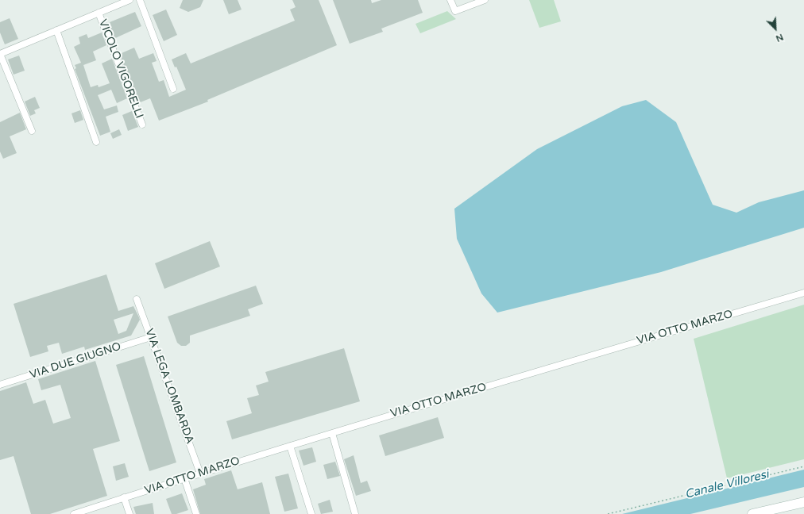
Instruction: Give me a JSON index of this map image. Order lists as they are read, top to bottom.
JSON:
{
  "streets": {
    "street": [
      "VICOLO VIGORELLI",
      "VIA OTTO MARZO",
      "VIA DUE GIUGNO",
      "VIA LEGA LOMBARDA"
    ]
  },
  "crossings": [
    ["VIA OTTO MARZO", "VIA LEGA LOMBARDA"],
    ["VIA DUE GIUGNO", "VIA LEGA LOMBARDA"]
  ],
  "water": ["Canale Villoresi"],
  "north": "bottom right"
}
